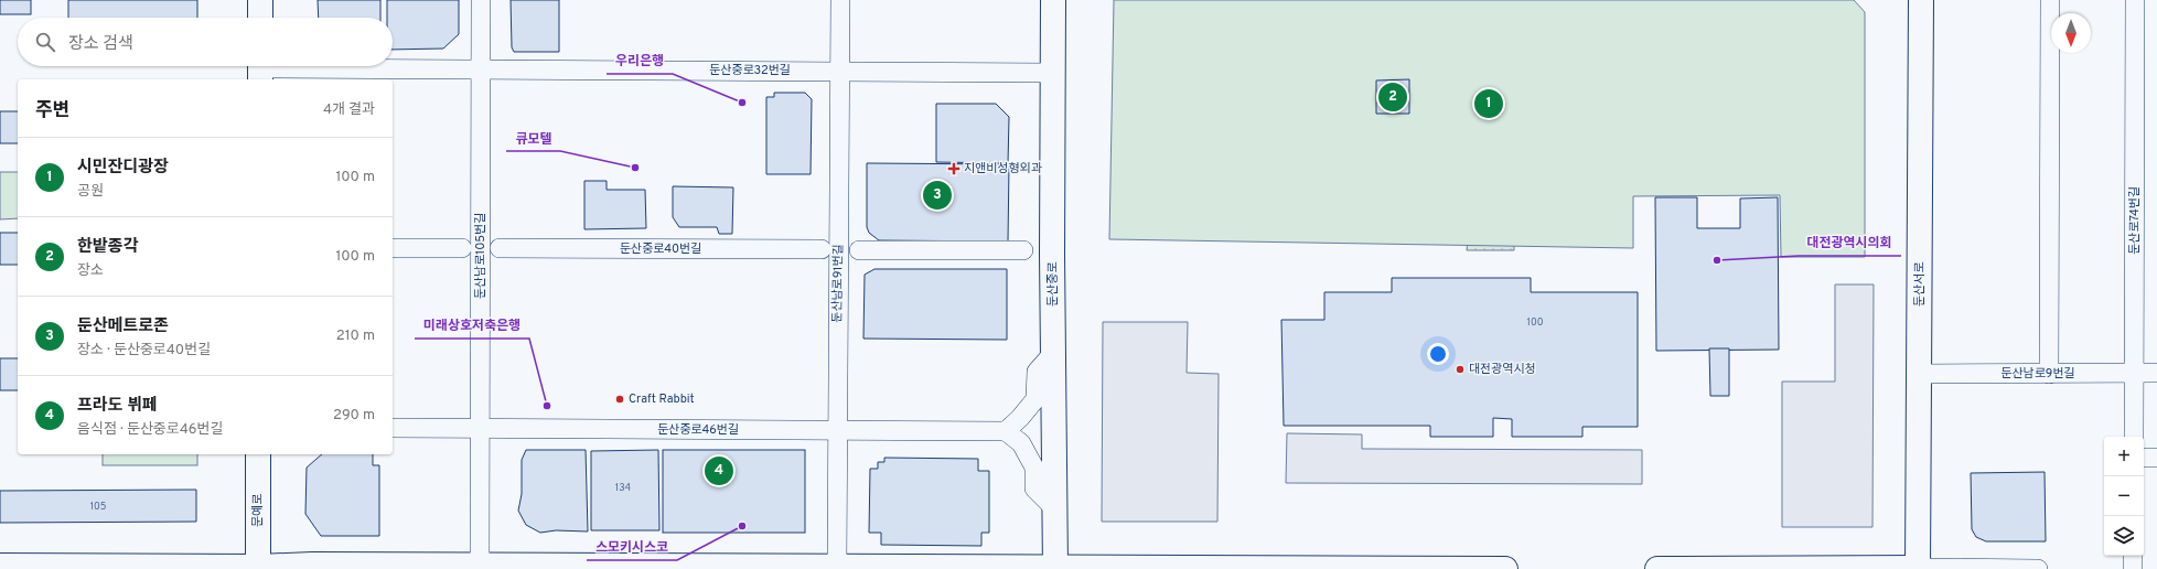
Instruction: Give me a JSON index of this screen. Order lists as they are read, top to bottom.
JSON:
{
  "streets": {
    "main road": ["둔산중로", "둔산서로", "문예로"],
    "street": [
      "둔산중로32번길",
      "둔산로74번길",
      "둔산중로40번길",
      "둔산남로105번길",
      "둔산남로91번길",
      "둔산남로9번길",
      "둔산중로46번길"
    ]
  },
  "crossings": [
    ["둔산중로32번길", "둔산남로105번길"],
    ["둔산중로32번길", "둔산남로91번길"],
    ["둔산중로32번길", "둔산중로"],
    ["둔산로74번길", "둔산남로9번길"],
    ["둔산남로105번길", "둔산중로46번길"],
    ["둔산남로91번길", "둔산중로46번길"],
    ["둔산서로", "둔산남로9번길"]
  ],
  "places": {
    "other": [
      "우리은행",
      "큐모텔",
      "대전광역시의회",
      "대전광역시청",
      "Craft Rabbit",
      "미래상호저축은행",
      "스모키시스코"
    ],
    "health": ["지앤비성형외과"]
  },
  "house_numbers": ["100", "134", "105"],
  "north": "bottom",
  "page": {
    "search": "장소 검색",
    "heading": ["주변", "4개 결과"],
    "pins": [
      "2",
      "1",
      "3",
      "4"
    ],
    "list": [
      {
        "mark": "1",
        "name": "시민잔디광장",
        "note": "공원",
        "value": "100 m"
      },
      {
        "mark": "2",
        "name": "한밭종각",
        "note": "장소",
        "value": "100 m"
      },
      {
        "mark": "3",
        "name": "둔산메트로존",
        "note": "장소 · 둔산중로40번길",
        "value": "210 m"
      },
      {
        "mark": "4",
        "name": "프라도 뷔페",
        "note": "음식점 · 둔산중로46번길",
        "value": "290 m"
      }
    ],
    "map_buttons": ["+", "−"]
  }
}
